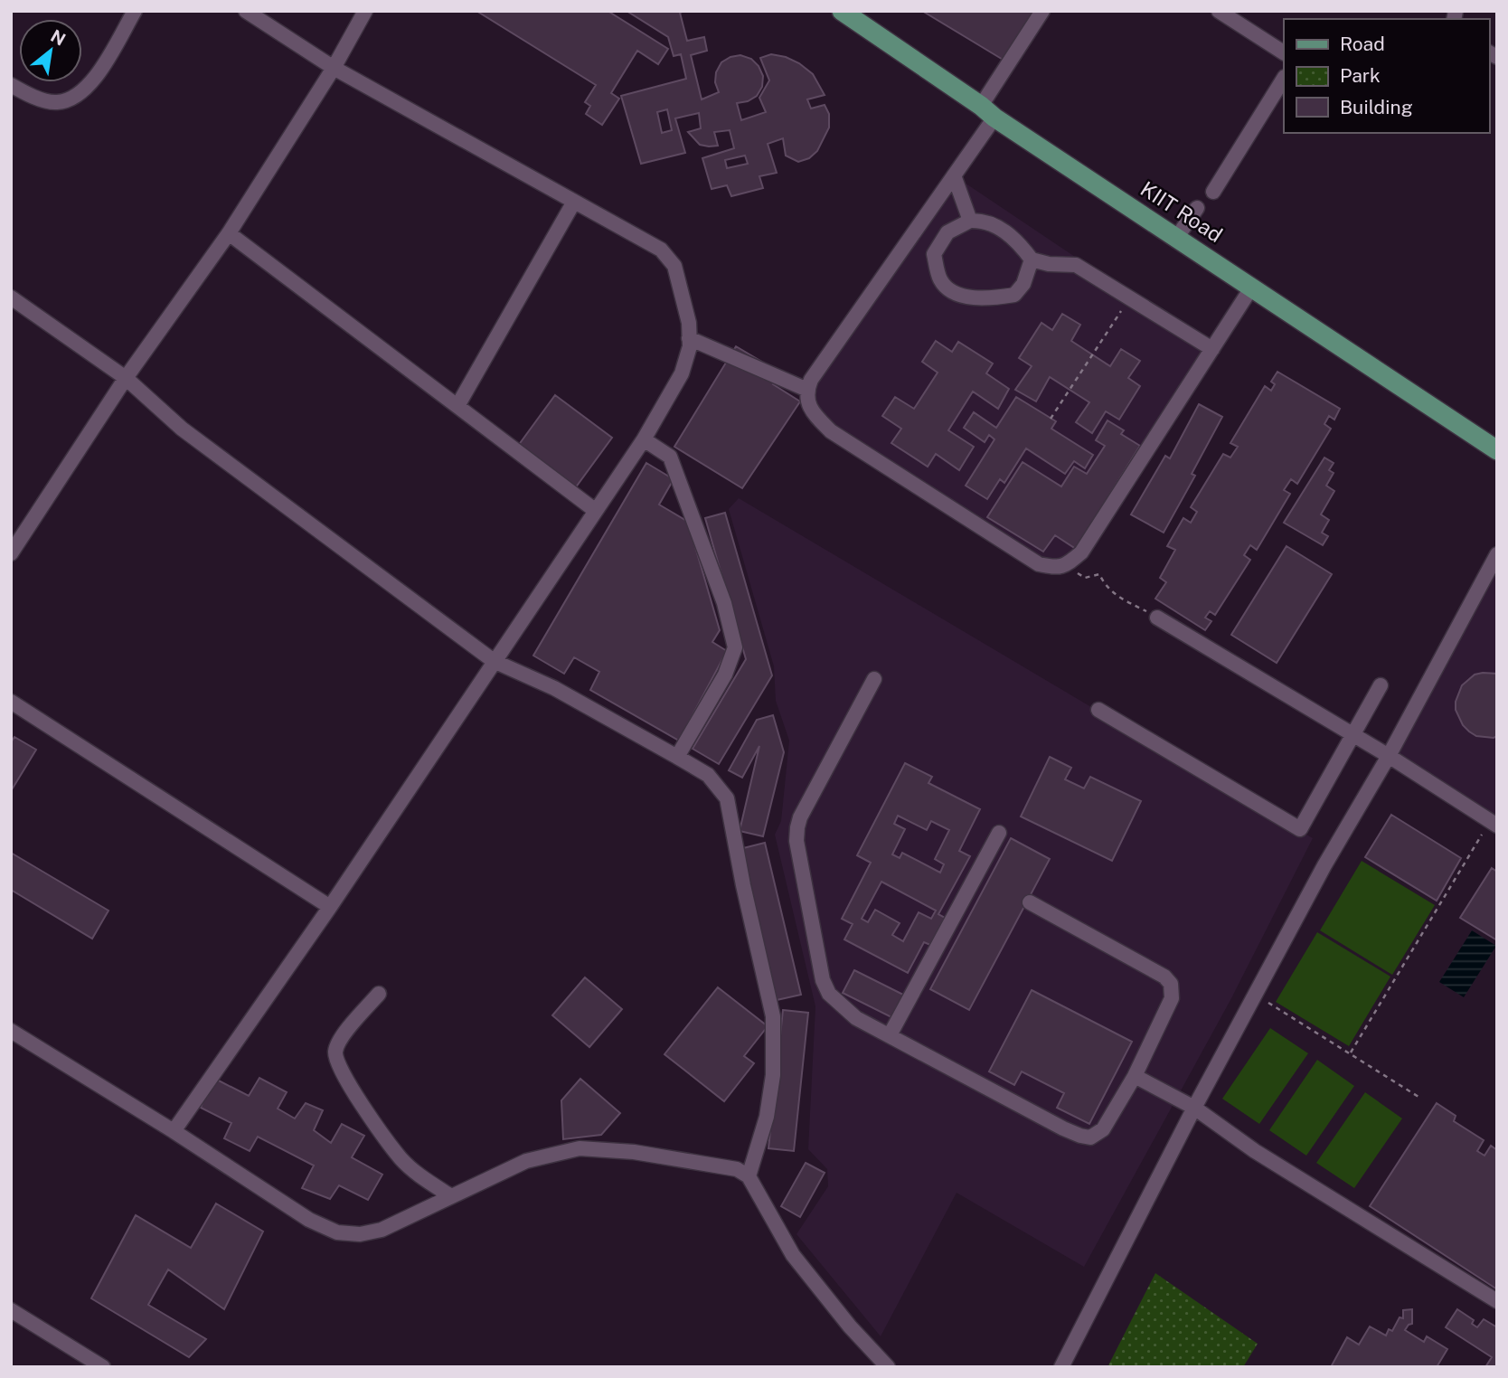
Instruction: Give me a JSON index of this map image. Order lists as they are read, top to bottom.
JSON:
{
  "streets": {
    "main road": ["KIIT Road"]
  },
  "legend": ["Road", "Park", "Building"],
  "north": "top right"
}
